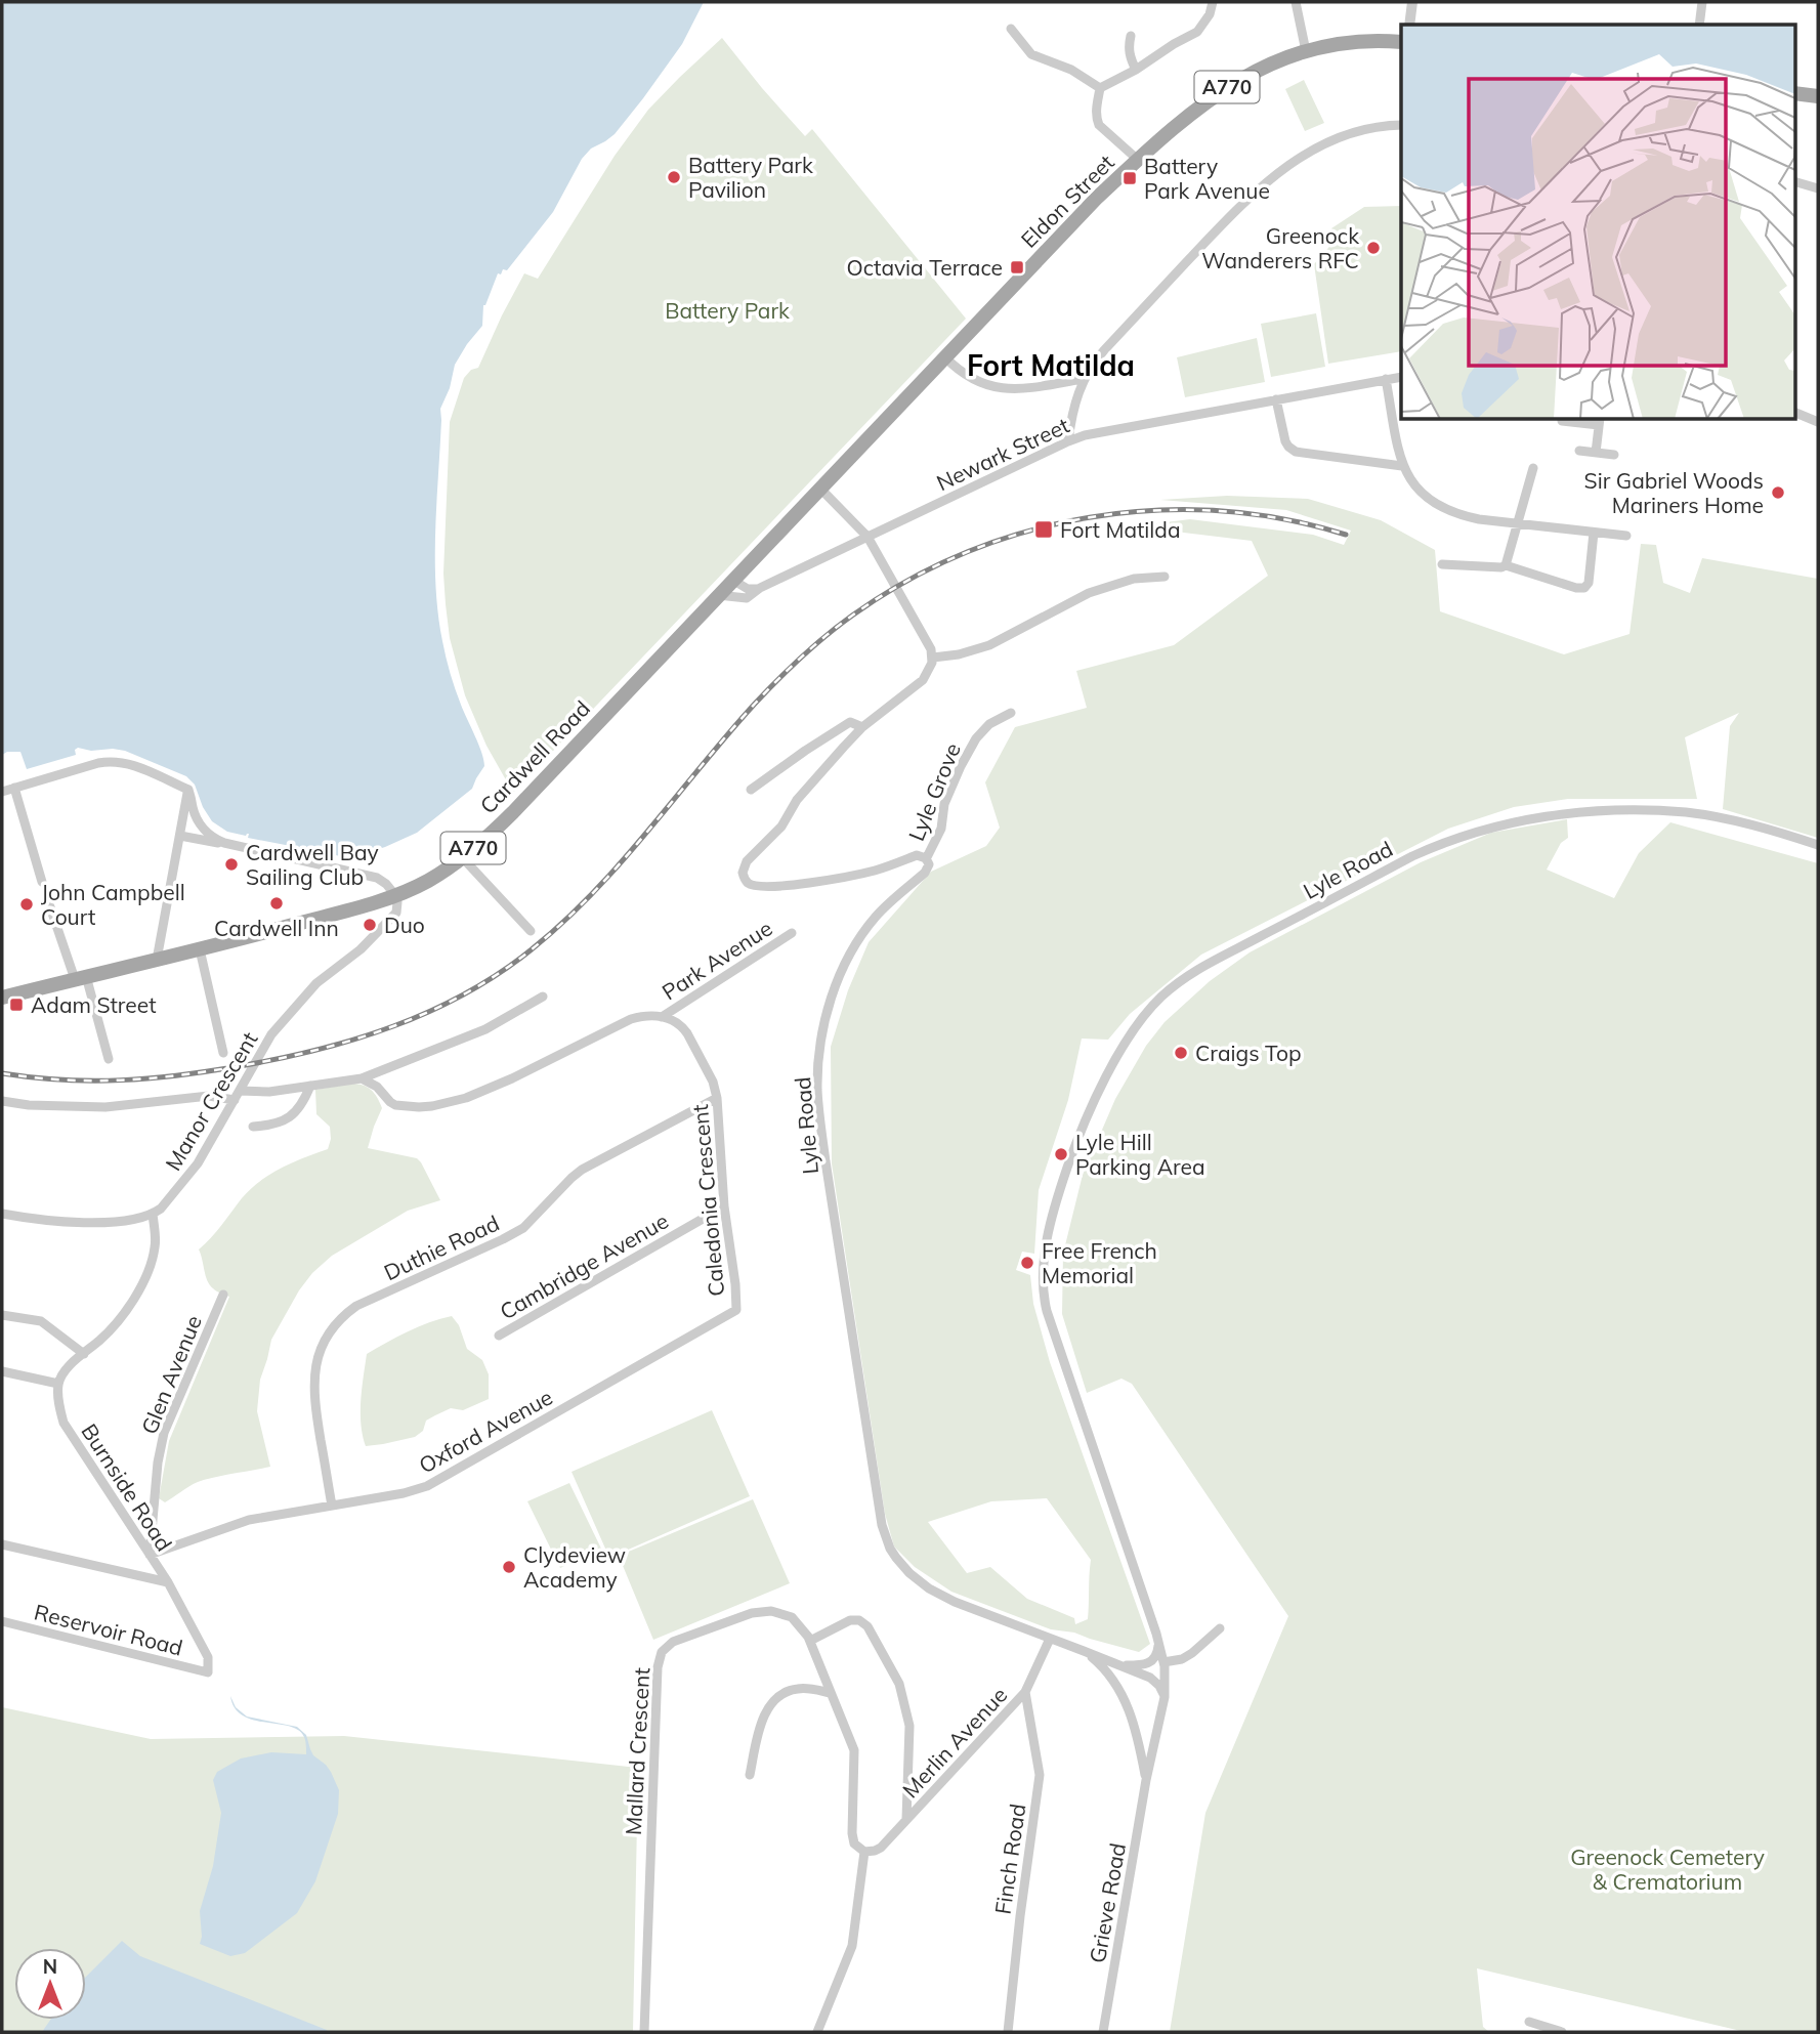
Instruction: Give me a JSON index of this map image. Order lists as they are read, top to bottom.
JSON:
{
  "streets": {
    "main road": ["A770", "Eldon Street", "Cardwell Road"],
    "street": [
      "Newark Street",
      "Lyle Grove",
      "Lyle Road",
      "Park Avenue",
      "Manor Crescent",
      "Caledonia Crescent",
      "Duthie Road",
      "Cambridge Avenue",
      "Glen Avenue",
      "Oxford Avenue",
      "Burnside Road",
      "Reservoir Road",
      "Merlin Avenue",
      "Mallard Crescent",
      "Finch Road",
      "Grieve Road"
    ]
  },
  "crossings": [
    ["Eldon Street", "Cardwell Road"],
    ["Newark Street", "Cardwell Road"],
    ["Cardwell Road", "Manor Crescent"],
    ["Lyle Grove", "Lyle Road"],
    ["Lyle Road", "Merlin Avenue"],
    ["Lyle Road", "Grieve Road"],
    ["Park Avenue", "Caledonia Crescent"],
    ["Caledonia Crescent", "Duthie Road"],
    ["Caledonia Crescent", "Cambridge Avenue"],
    ["Caledonia Crescent", "Oxford Avenue"],
    ["Duthie Road", "Oxford Avenue"],
    ["Glen Avenue", "Oxford Avenue"],
    ["Glen Avenue", "Burnside Road"],
    ["Oxford Avenue", "Burnside Road"],
    ["Burnside Road", "Reservoir Road"],
    ["Merlin Avenue", "Mallard Crescent"],
    ["Merlin Avenue", "Finch Road"]
  ],
  "districts": ["Fort Matilda"],
  "parks": ["Battery Park", "Greenock Cemetery & Crematorium"],
  "places": {
    "other": [
      "Battery Park Pavilion",
      "Greenock Wanderers RFC",
      "Sir Gabriel Woods Mariners Home",
      "Cardwell Bay Sailing Club",
      "Cardwell Inn",
      "John Campbell Court",
      "Duo",
      "Craigs Top",
      "Lyle Hill Parking Area",
      "Free French Memorial",
      "Clydeview Academy"
    ],
    "transit": [
      "Battery Park Avenue",
      "Octavia Terrace",
      "Fort Matilda",
      "Adam Street"
    ]
  },
  "north": "top"
}
